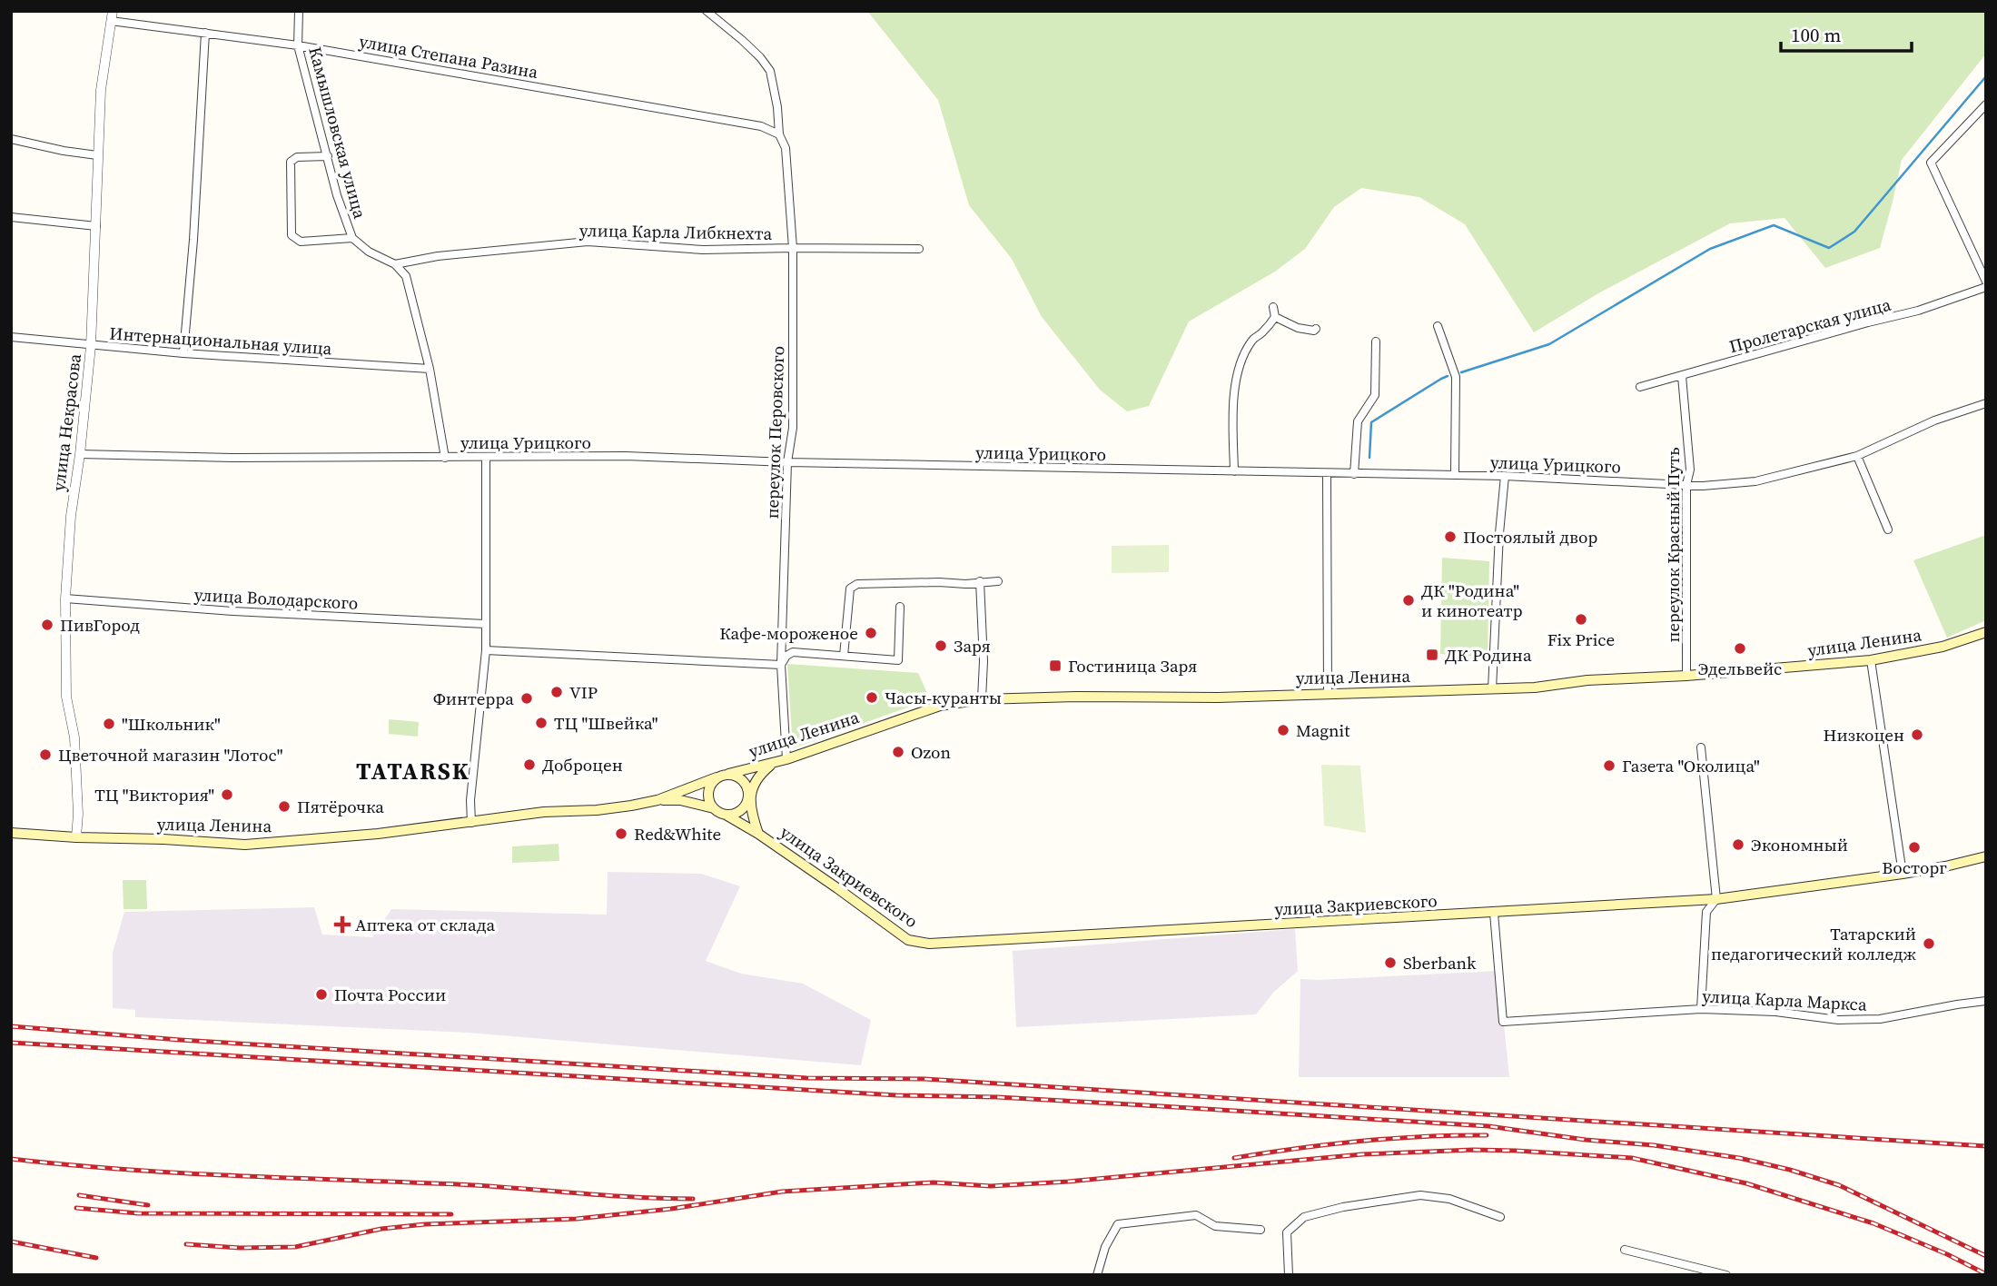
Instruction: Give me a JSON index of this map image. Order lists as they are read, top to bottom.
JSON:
{
  "streets": {
    "main road": ["улица Ленина", "улица Закриевского"],
    "street": [
      "улица Степана Разина",
      "Камышловская улица",
      "улица Карла Либкнехта",
      "Пролетарская улица",
      "Интернациональная улица",
      "улица Некрасова",
      "переулок Перовского",
      "улица Урицкого",
      "переулок Красный Путь",
      "улица Володарского",
      "улица Карла Маркса"
    ]
  },
  "crossings": [
    ["улица Степана Разина", "Камышловская улица"],
    ["улица Степана Разина", "улица Некрасова"],
    ["улица Степана Разина", "переулок Перовского"],
    ["Камышловская улица", "улица Карла Либкнехта"],
    ["улица Карла Либкнехта", "переулок Перовского"],
    ["Пролетарская улица", "переулок Красный Путь"],
    ["Интернациональная улица", "улица Некрасова"],
    ["улица Некрасова", "улица Урицкого"],
    ["улица Некрасова", "улица Володарского"],
    ["улица Некрасова", "улица Ленина"],
    ["переулок Перовского", "улица Урицкого"],
    ["переулок Перовского", "улица Ленина"],
    ["улица Урицкого", "переулок Красный Путь"],
    ["переулок Красный Путь", "улица Ленина"],
    ["улица Ленина", "улица Закриевского"],
    ["улица Закриевского", "улица Карла Маркса"]
  ],
  "districts": ["TATARSK"],
  "places": {
    "other": [
      "Постоялый двор",
      "ДК \"Родина\" и кинотеатр",
      "Fix Price",
      "ПивГород",
      "Кафе-мороженое",
      "Заря",
      "Эдельвейс",
      "VIP",
      "Часы-куранты",
      "Финтерра",
      "ТЦ \"Швейка\"",
      "\"Школьник\"",
      "Magnit",
      "Низкоцен",
      "Ozon",
      "Цветочной магазин \"Лотос\"",
      "Доброцен",
      "Газета \"Околица\"",
      "ТЦ \"Виктория\"",
      "Пятёрочка",
      "Red&White",
      "Экономный",
      "Восторг",
      "Татарский педагогический колледж",
      "Sberbank",
      "Почта России"
    ],
    "transit": ["ДК Родина", "Гостиница Заря"],
    "health": ["Аптека от склада"]
  },
  "scale_bar": "100 m"
}
